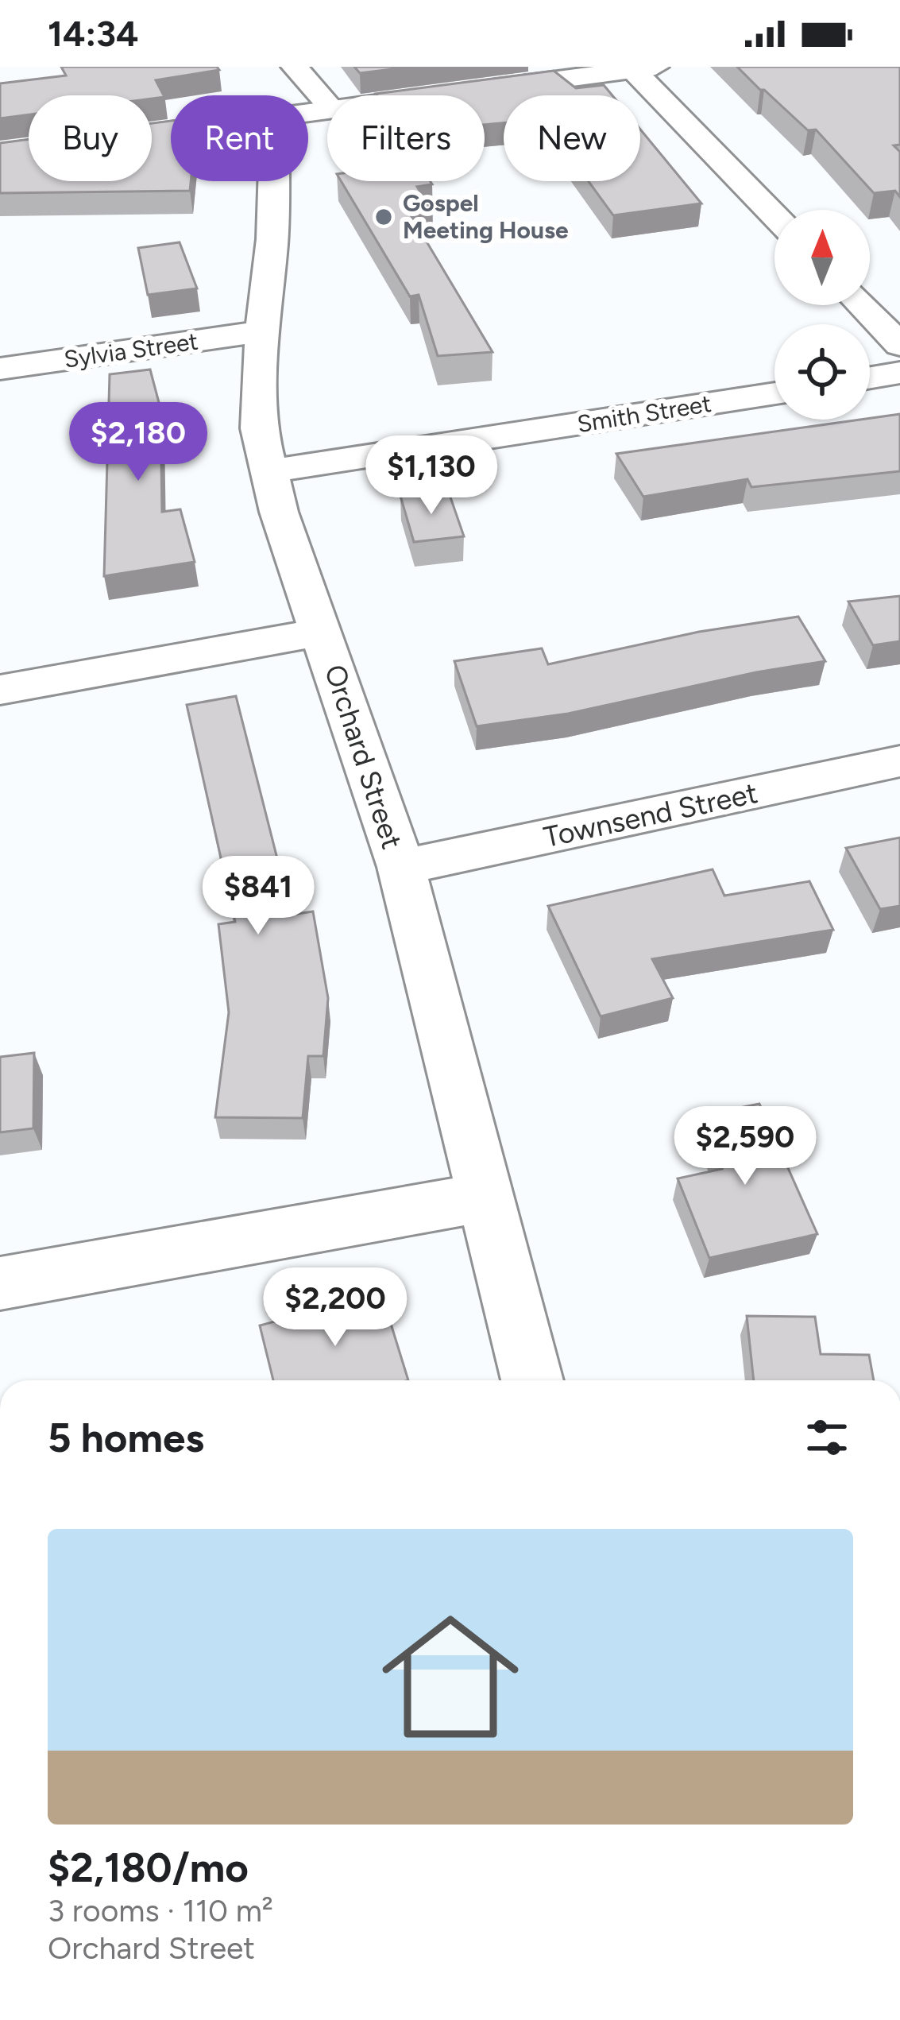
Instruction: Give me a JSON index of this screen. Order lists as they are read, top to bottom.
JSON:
{
  "streets": {
    "street": [
      "Sylvia Street",
      "Smith Street",
      "Orchard Street",
      "Townsend Street"
    ]
  },
  "crossings": [
    ["Sylvia Street", "Orchard Street"],
    ["Smith Street", "Orchard Street"],
    ["Orchard Street", "Townsend Street"]
  ],
  "places": ["Gospel Meeting House"],
  "north": "top",
  "page": {
    "status": "14:34",
    "chip": [
      "Buy",
      "Rent",
      "Filters",
      "New"
    ],
    "price": [
      "$2,180",
      "$1,130",
      "$841",
      "$2,590",
      "$2,200"
    ],
    "heading": "5 homes",
    "list": [
      {
        "name": "$2,180/mo",
        "note": "3 rooms · 110 m² · Orchard Street"
      }
    ]
  }
}
